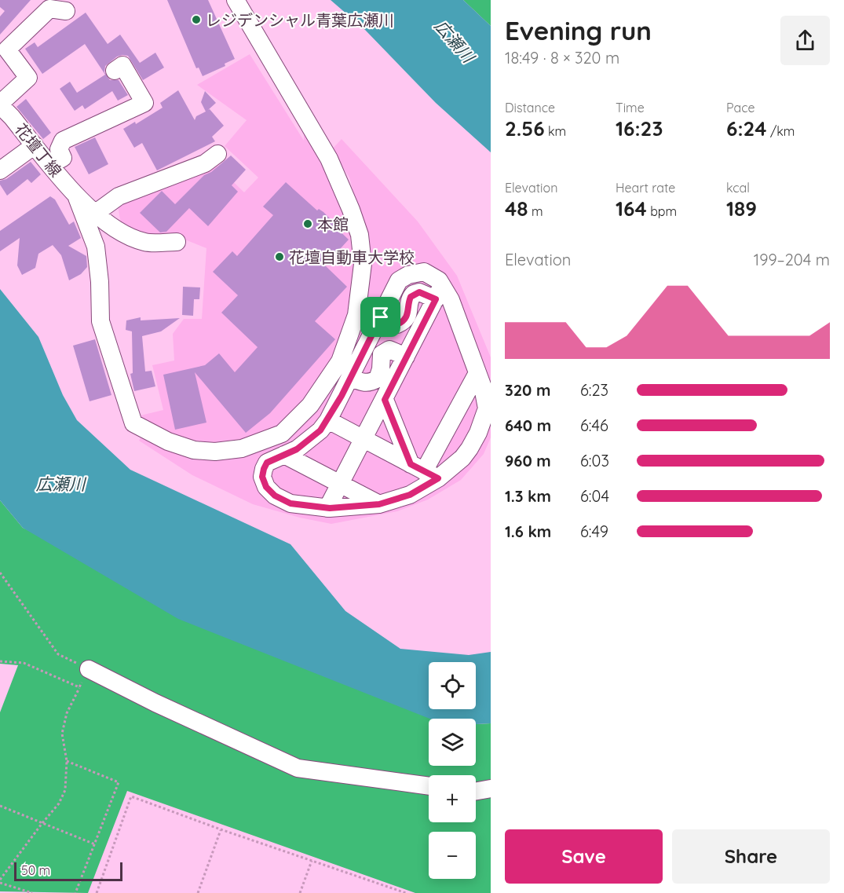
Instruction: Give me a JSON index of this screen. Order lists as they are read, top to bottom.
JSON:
{
  "streets": {
    "street": ["花壇丁線"]
  },
  "water": ["広瀬川"],
  "places": ["レジデンシャル青葉広瀬川", "本館", "花壇自動車大学校"],
  "scale_bar": "50 m",
  "page": {
    "heading": ["Evening run", "18:49 · 8 × 320 m"],
    "stats": [
      ["Distance", "2.56 km"],
      ["Time", "16:23"],
      ["Pace", "6:24 /km"],
      ["Elevation", "48 m"],
      ["Heart rate", "164 bpm"],
      ["kcal", "189"]
    ],
    "chart": ["Elevation", "199–204 m"],
    "list": [
      {
        "name": "320 m",
        "note": "6:23"
      },
      {
        "name": "640 m",
        "note": "6:46"
      },
      {
        "name": "960 m",
        "note": "6:03"
      },
      {
        "name": "1.3 km",
        "note": "6:04"
      },
      {
        "name": "1.6 km",
        "note": "6:49"
      }
    ],
    "map_buttons": ["+", "−"],
    "buttons": ["Save", "Share"],
    "scale": "50 m"
  }
}
